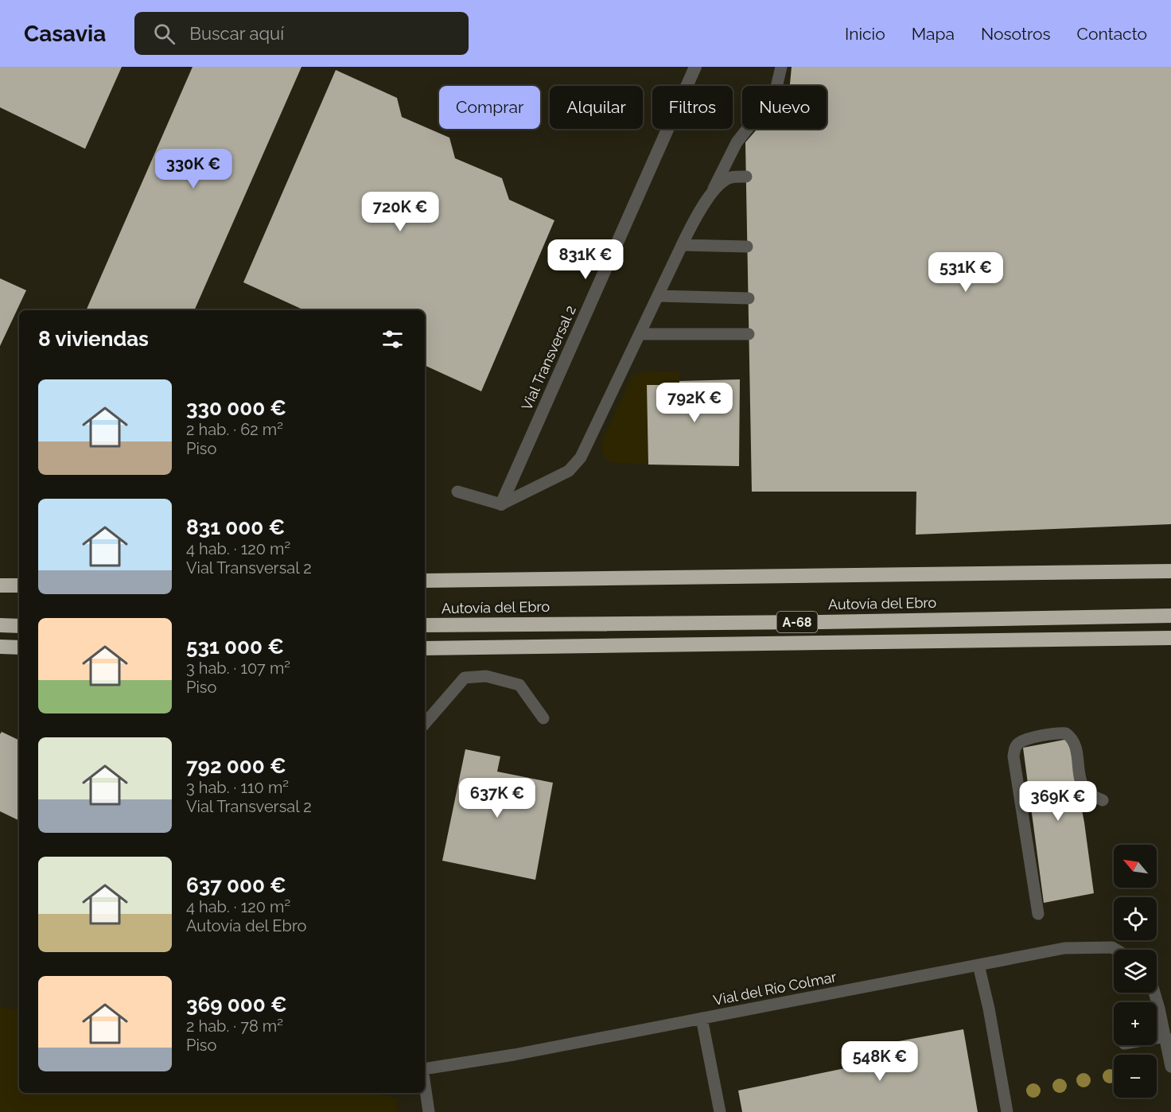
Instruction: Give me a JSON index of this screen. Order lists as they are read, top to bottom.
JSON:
{
  "streets": {
    "highway": ["Autovía del Ebro", "A-68"],
    "street": ["Vial Transversal 2"],
    "lane": ["Vial del Río Colmar"]
  },
  "north": "top left",
  "page": {
    "header": "Casavia",
    "search": "Buscar aquí",
    "nav": [
      "Inicio",
      "Mapa",
      "Nosotros",
      "Contacto"
    ],
    "chip": [
      "Comprar",
      "Alquilar",
      "Filtros",
      "Nuevo"
    ],
    "price": [
      "330K €",
      "720K €",
      "831K €",
      "531K €",
      "792K €",
      "637K €",
      "369K €",
      "548K €"
    ],
    "heading": "8 viviendas",
    "list": [
      {
        "name": "330 000 €",
        "note": "2 hab. · 62 m² · Piso"
      },
      {
        "name": "831 000 €",
        "note": "4 hab. · 120 m² · Vial Transversal 2"
      },
      {
        "name": "531 000 €",
        "note": "3 hab. · 107 m² · Piso"
      },
      {
        "name": "792 000 €",
        "note": "3 hab. · 110 m² · Vial Transversal 2"
      },
      {
        "name": "637 000 €",
        "note": "4 hab. · 120 m² · Autovía del Ebro"
      },
      {
        "name": "369 000 €",
        "note": "2 hab. · 78 m² · Piso"
      }
    ],
    "map_buttons": ["+", "−"]
  }
}
